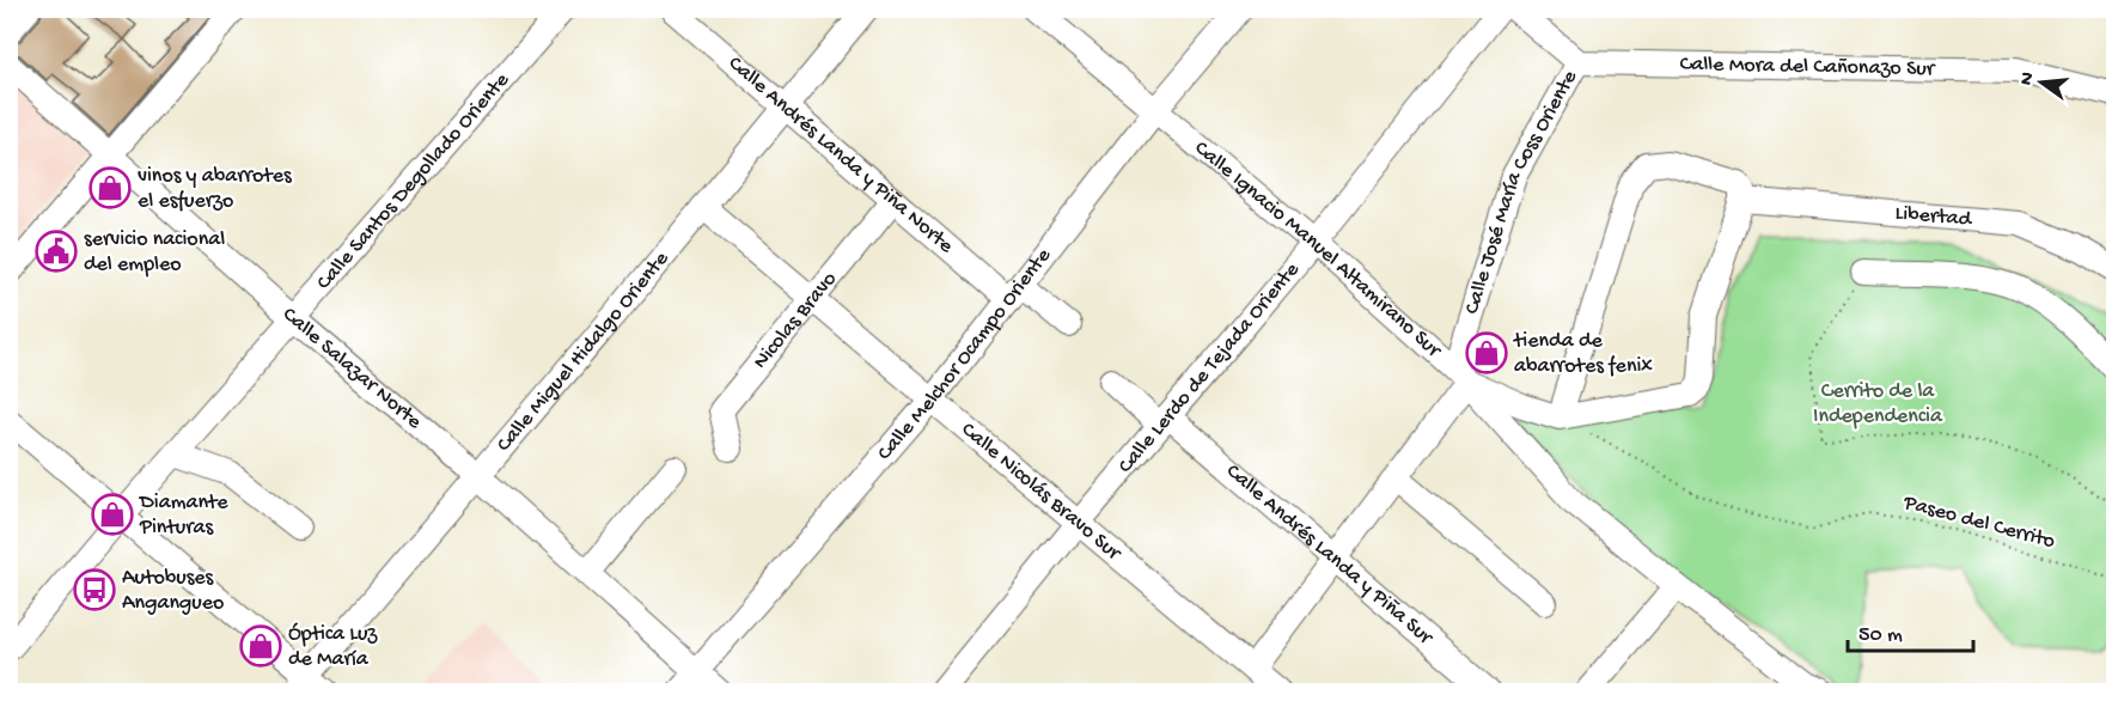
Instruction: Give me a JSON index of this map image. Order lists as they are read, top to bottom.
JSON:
{
  "streets": {
    "street": [
      "Calle Mora del Cañonazo Sur",
      "Calle Andrés Landa y Piña Norte",
      "Calle Santos Degollado Oriente",
      "Calle José María Coss Oriente",
      "Libertad",
      "Calle Ignacio Manuel Altamirano Sur",
      "Nicolas Bravo",
      "Calle Miguel Hidalgo Oriente",
      "Calle Melchor Ocampo Oriente",
      "Calle Salazar Norte",
      "Calle Lerdo de Tejada Oriente",
      "Calle Nicolás Bravo Sur",
      "Calle Andrés Landa y Piña Sur"
    ],
    "path": ["Paseo del Cerrito"]
  },
  "crossings": [
    ["Calle Mora del Cañonazo Sur", "Calle José María Coss Oriente"],
    ["Calle Andrés Landa y Piña Norte", "Nicolas Bravo"],
    ["Calle Andrés Landa y Piña Norte", "Calle Miguel Hidalgo Oriente"],
    ["Calle Andrés Landa y Piña Norte", "Calle Melchor Ocampo Oriente"],
    ["Calle Santos Degollado Oriente", "Calle Salazar Norte"],
    ["Calle José María Coss Oriente", "Calle Ignacio Manuel Altamirano Sur"],
    ["Calle José María Coss Oriente", "Calle Nicolás Bravo Sur"],
    ["Calle José María Coss Oriente", "Calle Andrés Landa y Piña Sur"],
    ["Libertad", "Paseo del Cerrito"],
    ["Calle Ignacio Manuel Altamirano Sur", "Calle Melchor Ocampo Oriente"],
    ["Calle Ignacio Manuel Altamirano Sur", "Calle Lerdo de Tejada Oriente"],
    ["Nicolas Bravo", "Calle Nicolás Bravo Sur"],
    ["Calle Miguel Hidalgo Oriente", "Calle Salazar Norte"],
    ["Calle Miguel Hidalgo Oriente", "Calle Nicolás Bravo Sur"],
    ["Calle Melchor Ocampo Oriente", "Calle Salazar Norte"],
    ["Calle Melchor Ocampo Oriente", "Calle Nicolás Bravo Sur"],
    ["Calle Lerdo de Tejada Oriente", "Calle Nicolás Bravo Sur"],
    ["Calle Lerdo de Tejada Oriente", "Calle Andrés Landa y Piña Sur"]
  ],
  "parks": ["Cerrito de la Independencia"],
  "places": {
    "shop": [
      "vinos y abarrotes el esfuerzo",
      "tienda de abarrotes fenix",
      "Diamante Pinturas",
      "Óptica Luz de María"
    ],
    "public building": ["servicio nacional del empleo"],
    "bus stop": ["Autobuses Angangueo"]
  },
  "scale_bar": "50 m",
  "north": "left"
}
